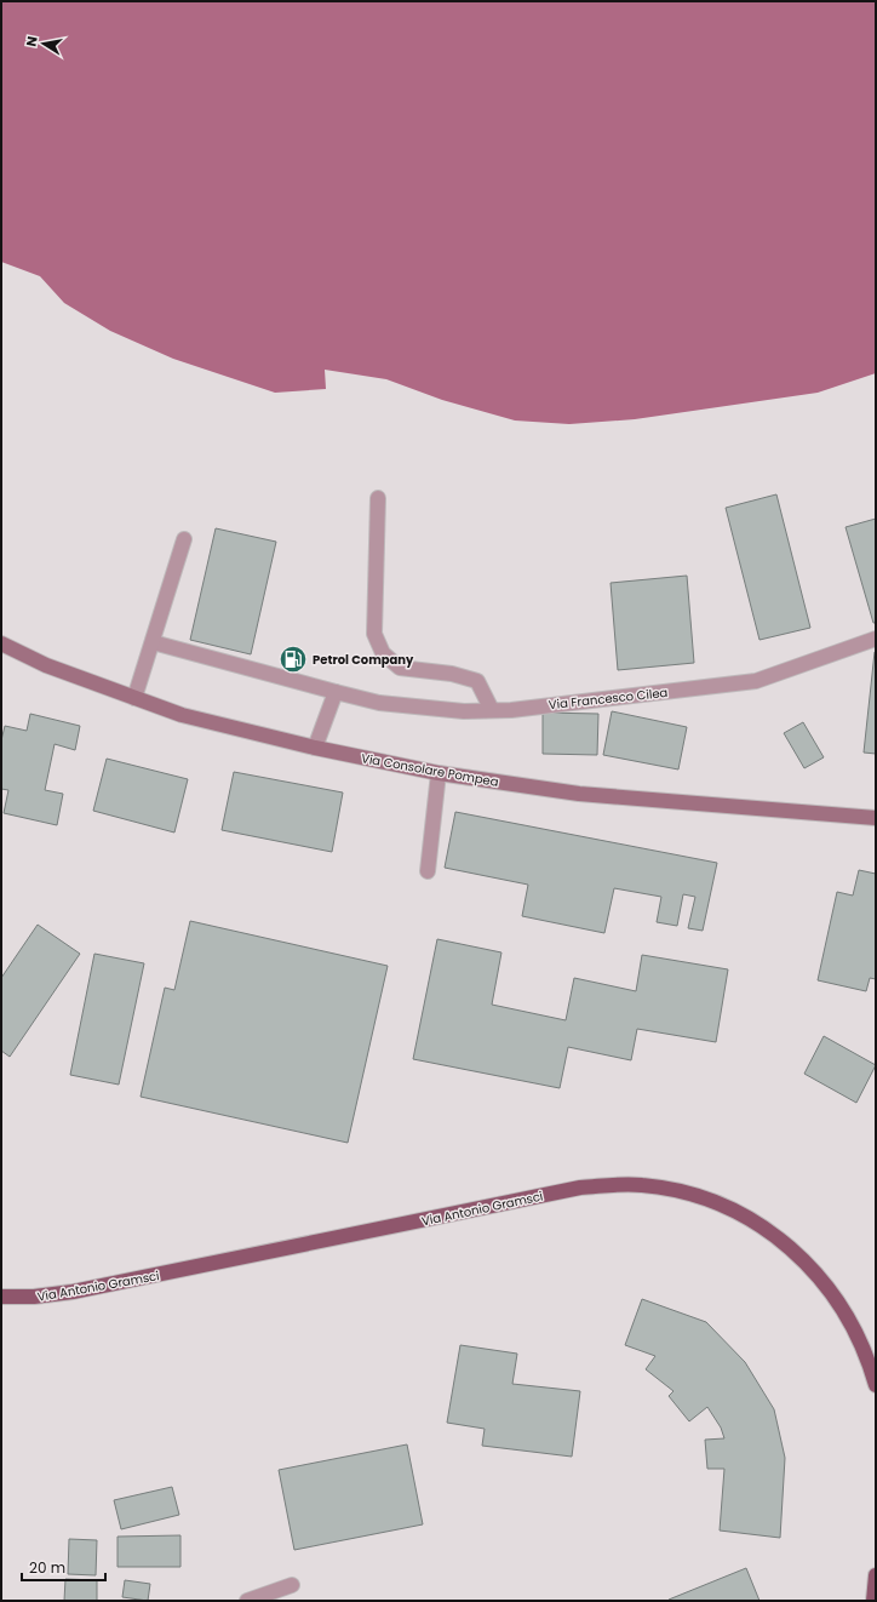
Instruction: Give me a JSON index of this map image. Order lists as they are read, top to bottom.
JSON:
{
  "streets": {
    "main road": ["Via Consolare Pompea", "Via Antonio Gramsci"],
    "street": ["Via Francesco Cilea"]
  },
  "places": {
    "fuel station": ["Petrol Company"]
  },
  "scale_bar": "20 m",
  "north": "left"
}
